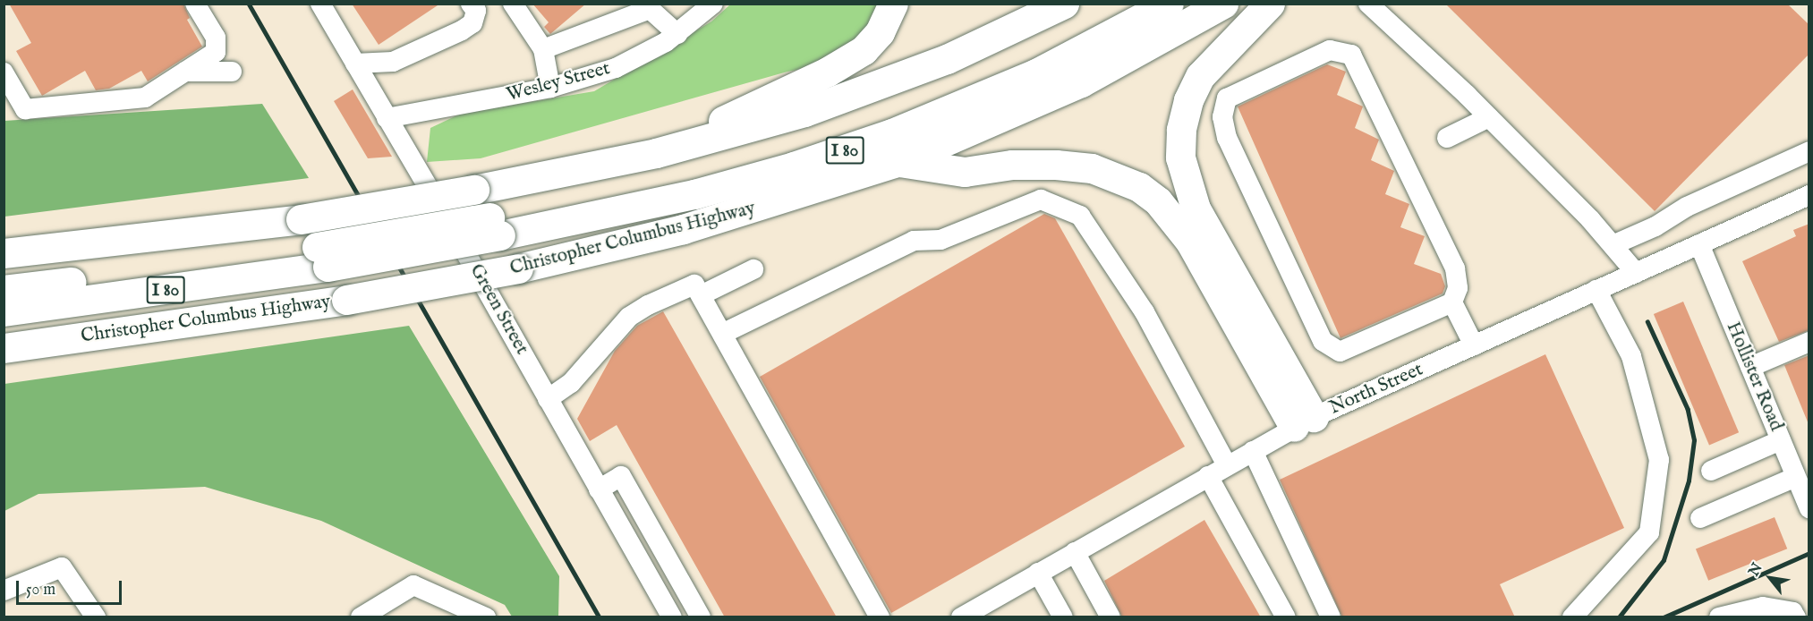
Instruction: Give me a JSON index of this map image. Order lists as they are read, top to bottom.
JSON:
{
  "streets": {
    "highway": ["I 80", "Christopher Columbus Highway"],
    "street": [
      "Wesley Street",
      "Green Street",
      "Hollister Road",
      "North Street"
    ]
  },
  "crossings": [
    ["Wesley Street", "Green Street"],
    ["Hollister Road", "North Street"]
  ],
  "scale_bar": "50 m",
  "north": "top left"
}
